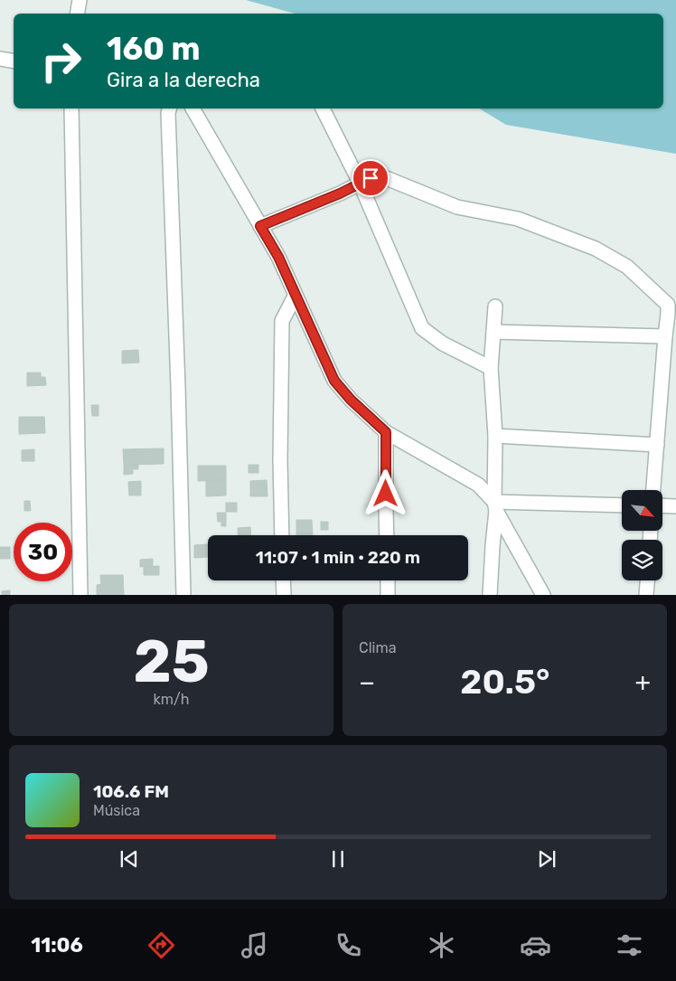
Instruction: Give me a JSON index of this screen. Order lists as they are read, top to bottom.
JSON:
{
  "north": "bottom right",
  "page": {
    "turn": ["160 m", "Gira a la derecha"],
    "limit": "30",
    "trip": "11:07 · 1 min · 220 m",
    "tile": [
      ["25", "km/h"],
      "Clima"
    ],
    "heat": ["−", "20.5°", "+"],
    "song": ["106.6 FM", "Música"],
    "tabs": "11:06"
  }
}
